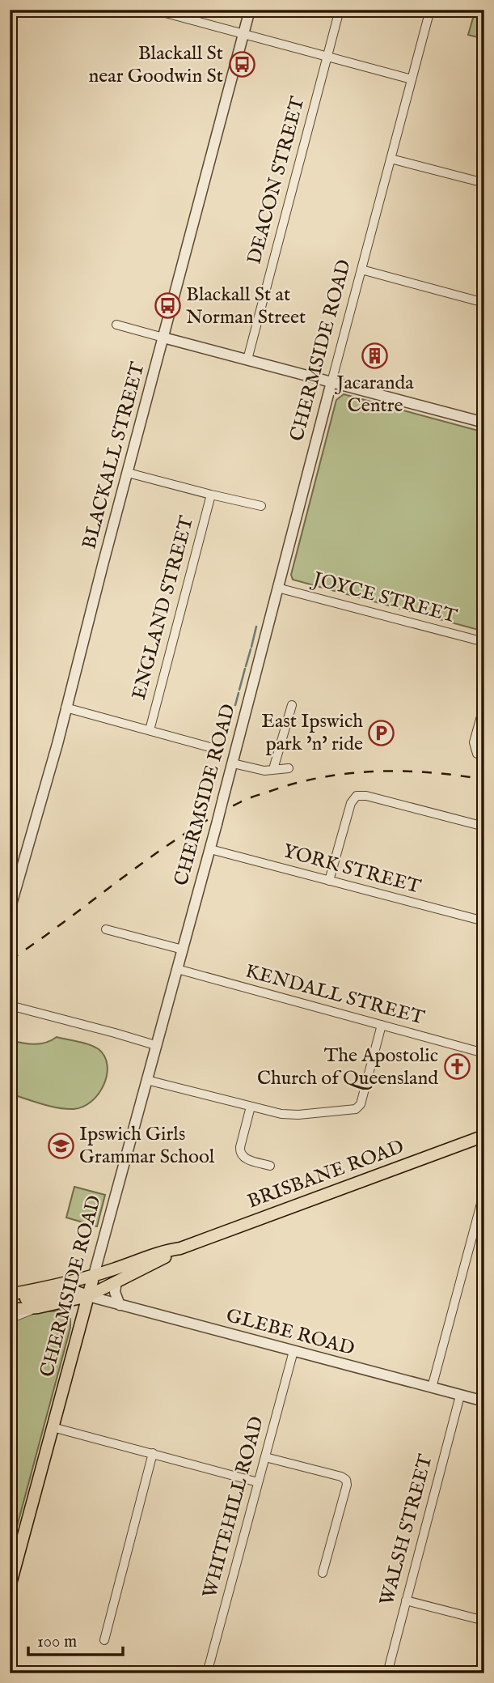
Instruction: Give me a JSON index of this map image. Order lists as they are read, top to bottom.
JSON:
{
  "streets": {
    "main road": ["CHERMSIDE ROAD", "BRISBANE ROAD"],
    "street": [
      "DEACON STREET",
      "BLACKALL STREET",
      "JOYCE STREET",
      "ENGLAND STREET",
      "YORK STREET",
      "KENDALL STREET",
      "GLEBE ROAD",
      "WHITEHILL ROAD",
      "WALSH STREET"
    ]
  },
  "crossings": [
    ["CHERMSIDE ROAD", "JOYCE STREET"],
    ["CHERMSIDE ROAD", "YORK STREET"],
    ["CHERMSIDE ROAD", "KENDALL STREET"],
    ["CHERMSIDE ROAD", "BRISBANE ROAD"],
    ["CHERMSIDE ROAD", "GLEBE ROAD"],
    ["BRISBANE ROAD", "GLEBE ROAD"],
    ["GLEBE ROAD", "WHITEHILL ROAD"],
    ["GLEBE ROAD", "WALSH STREET"]
  ],
  "places": {
    "bus stop": ["Blackall St near Goodwin St", "Blackall St at Norman Street"],
    "building": ["Jacaranda Centre"],
    "parking": ["East Ipswich park 'n' ride"],
    "church": ["The Apostolic Church of Queensland"],
    "school or university": ["Ipswich Girls Grammar School"]
  },
  "scale_bar": "100 m"
}
